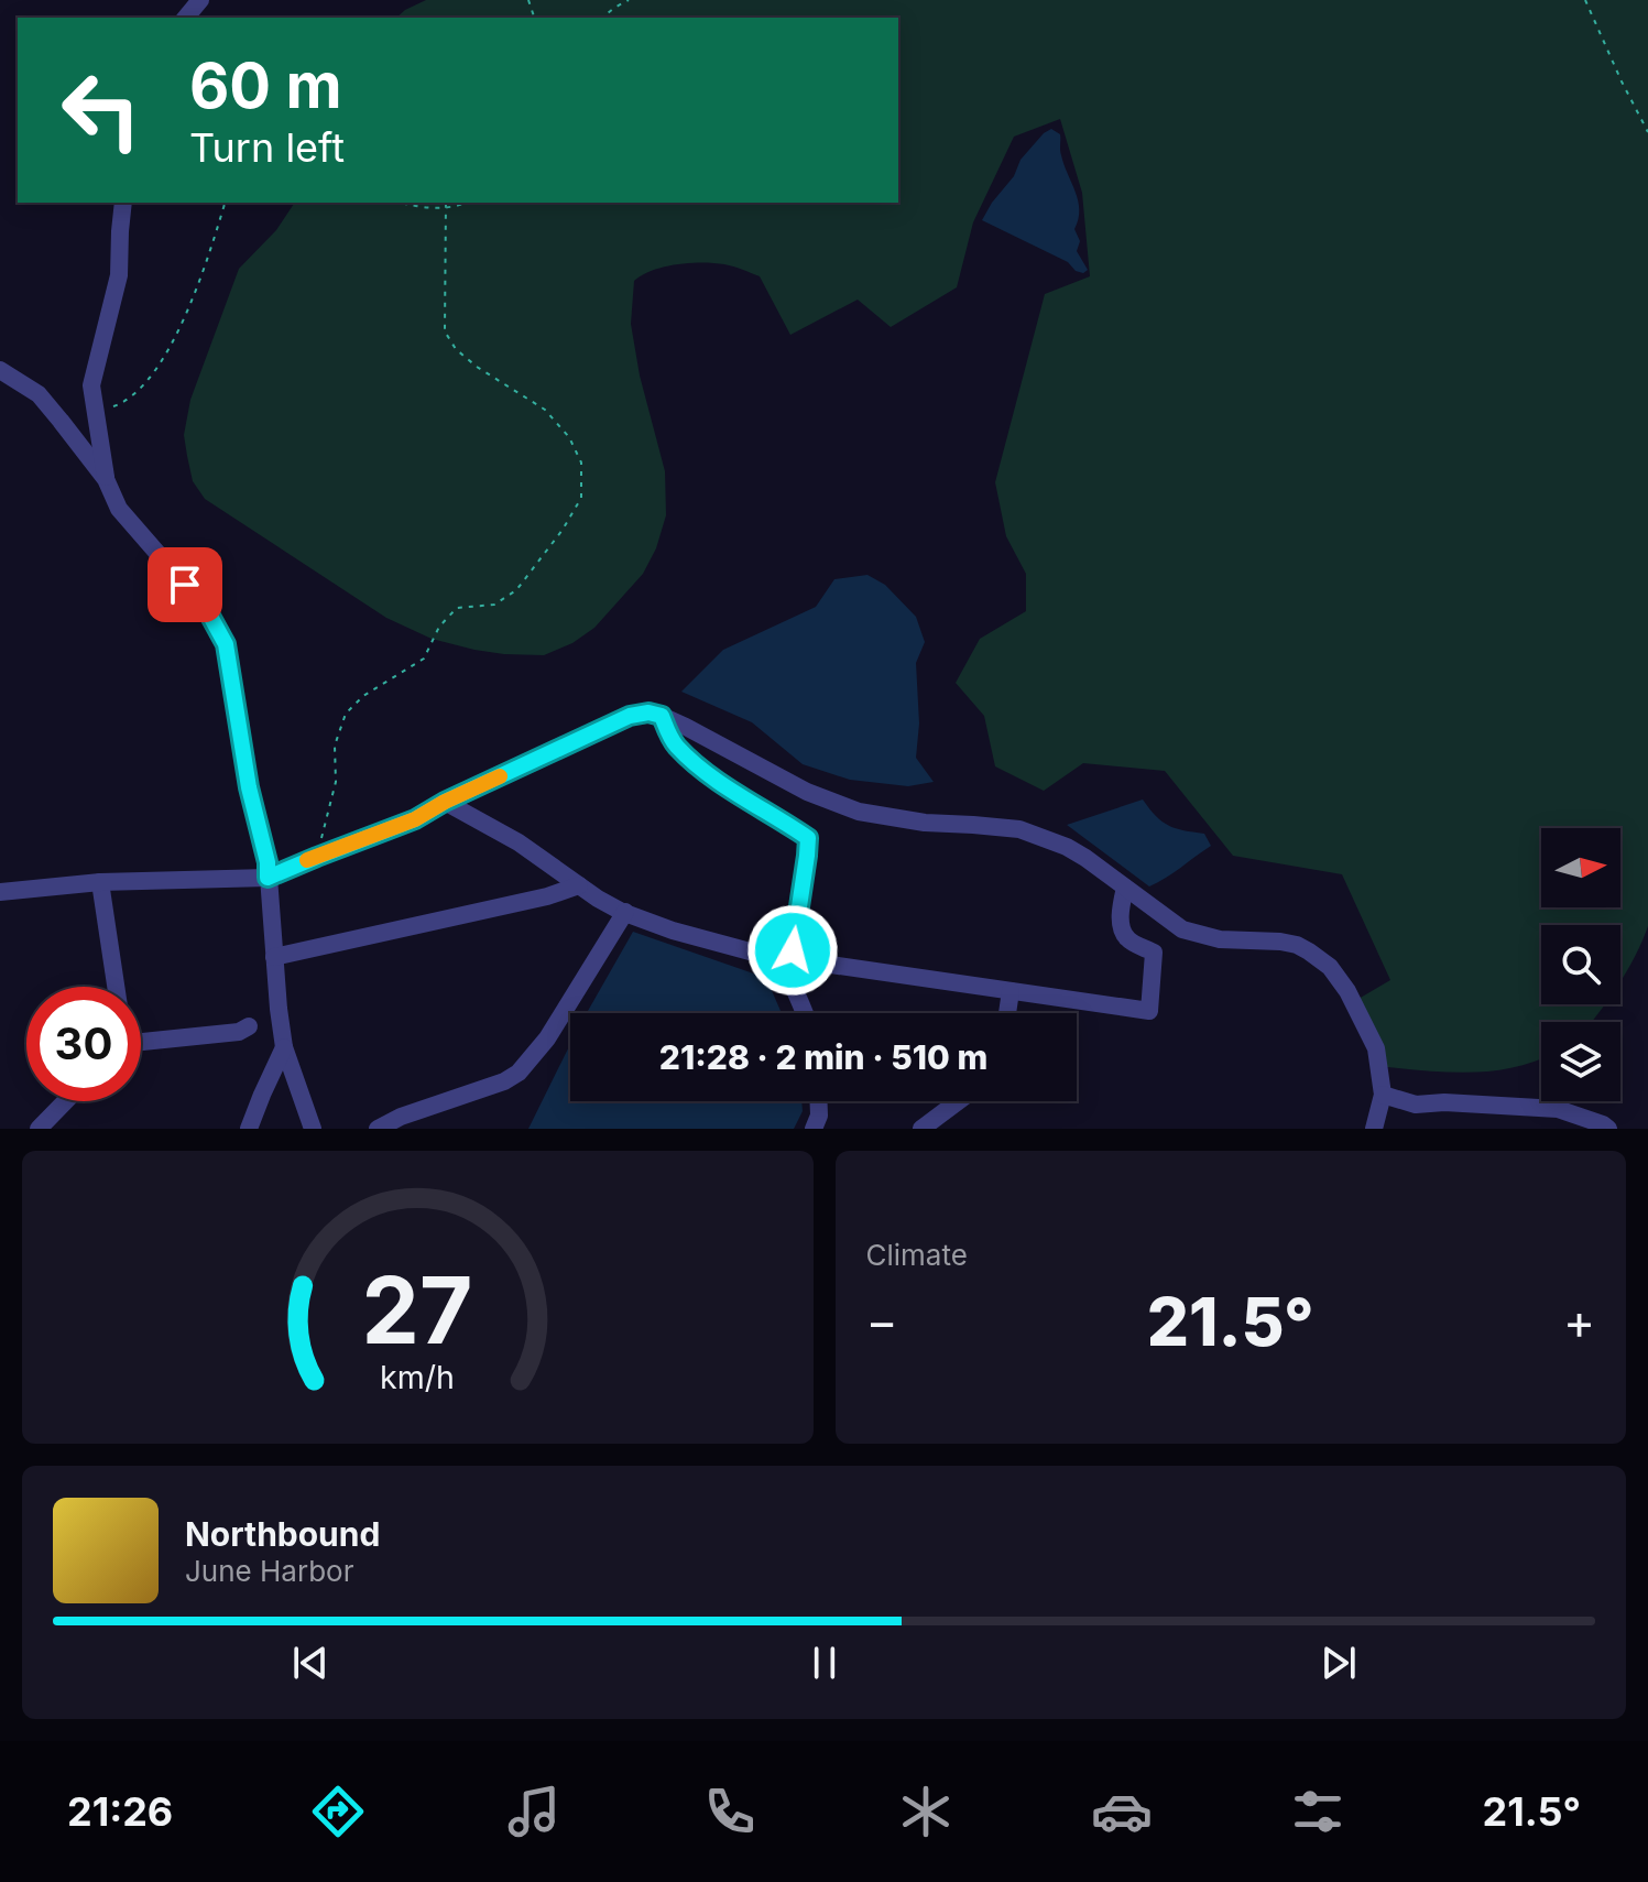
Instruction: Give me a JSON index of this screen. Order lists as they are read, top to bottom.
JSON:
{
  "north": "right",
  "page": {
    "turn": ["60 m", "Turn left"],
    "limit": "30",
    "trip": "21:28 · 2 min · 510 m",
    "tile": "Climate",
    "heat": ["−", "21.5°", "+"],
    "song": ["Northbound", "June Harbor"],
    "tabs": ["21:26", "21.5°"],
    "gauge": ["27", "km/h"]
  }
}
